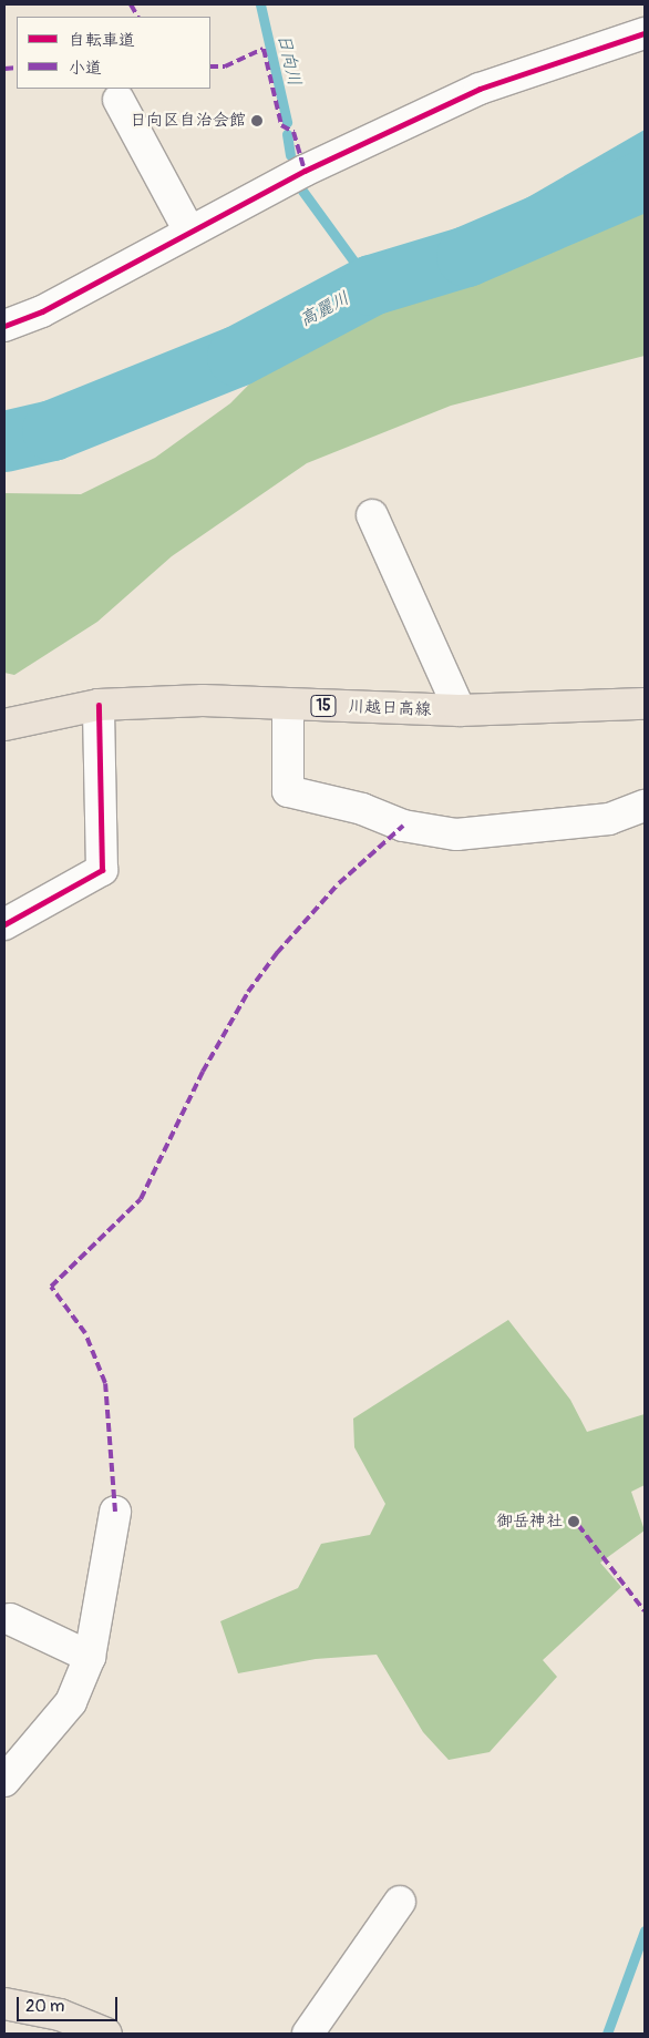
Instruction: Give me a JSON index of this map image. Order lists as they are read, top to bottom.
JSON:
{
  "streets": {
    "main road": ["15", "川越日高線"]
  },
  "water": ["日向川", "高麗川"],
  "places": ["日向区自治会館", "御岳神社"],
  "legend": ["自転車道", "小道"],
  "scale_bar": "20 m"
}
